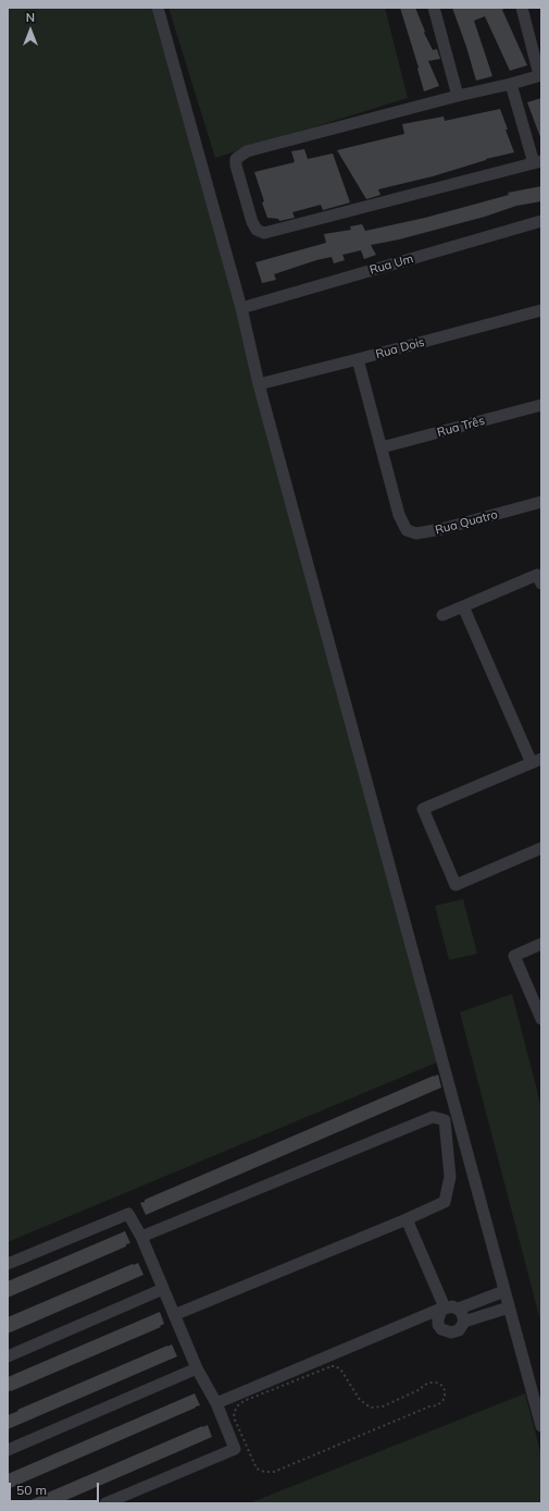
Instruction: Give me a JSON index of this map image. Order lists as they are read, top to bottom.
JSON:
{
  "streets": {
    "street": [
      "Rua Um",
      "Rua Dois",
      "Rua Três",
      "Rua Quatro"
    ]
  },
  "crossings": [
    ["Rua Três", "Rua Quatro"]
  ],
  "scale_bar": "50 m",
  "north": "top"
}
